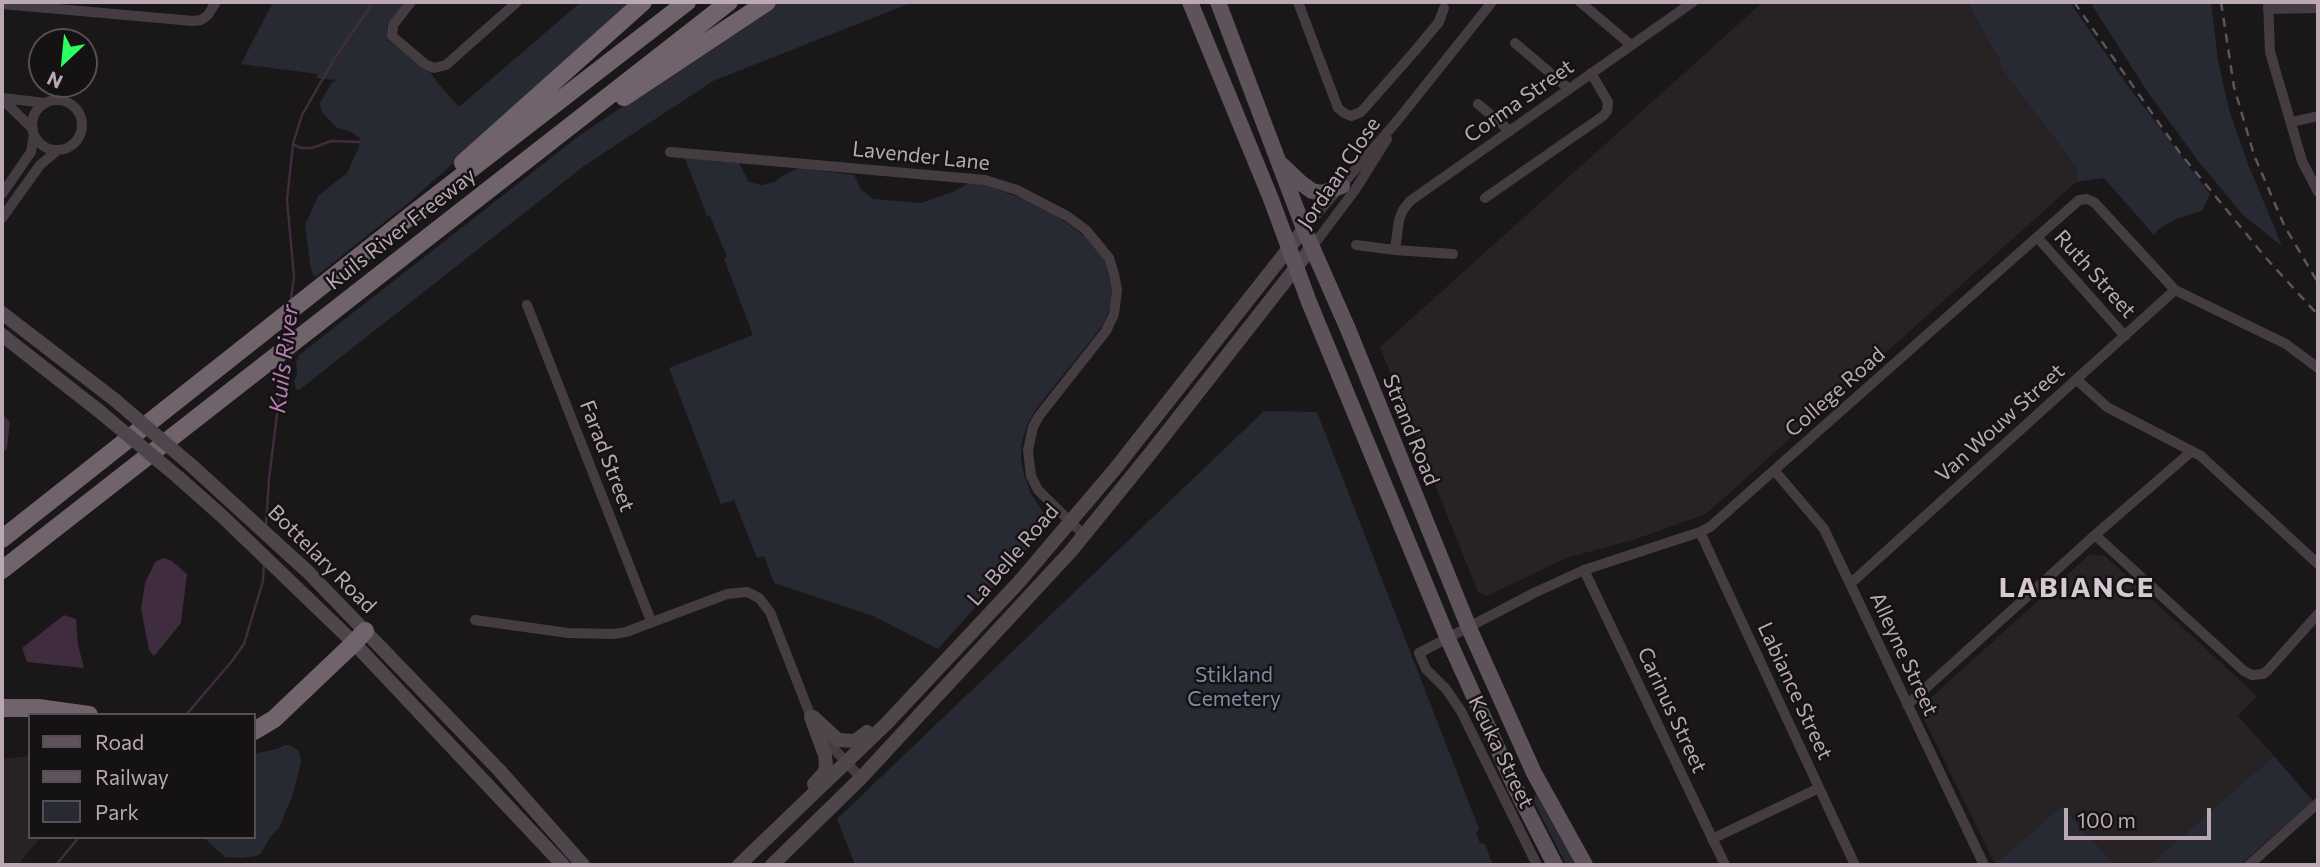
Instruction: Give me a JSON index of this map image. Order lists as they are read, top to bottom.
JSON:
{
  "streets": {
    "highway": ["Kuils River Freeway"],
    "main road": ["Strand Road", "La Belle Road", "Bottelary Road"],
    "street": [
      "Corma Street",
      "Lavender Lane",
      "Jordaan Close",
      "Ruth Street",
      "College Road",
      "Van Wouw Street",
      "Farad Street",
      "Alleyne Street",
      "Labiance Street",
      "Carinus Street",
      "Keuka Street"
    ]
  },
  "crossings": [
    ["Lavender Lane", "La Belle Road"],
    ["Jordaan Close", "Strand Road"],
    ["Jordaan Close", "La Belle Road"],
    ["Ruth Street", "College Road"],
    ["Ruth Street", "Van Wouw Street"],
    ["College Road", "Van Wouw Street"],
    ["College Road", "Strand Road"],
    ["College Road", "Alleyne Street"],
    ["College Road", "Labiance Street"],
    ["College Road", "Carinus Street"],
    ["College Road", "Keuka Street"],
    ["Van Wouw Street", "Alleyne Street"],
    ["Strand Road", "La Belle Road"]
  ],
  "districts": ["LABIANCE"],
  "water": ["Kuils River"],
  "parks": ["Stikland Cemetery"],
  "legend": ["Road", "Railway", "Park"],
  "scale_bar": "100 m",
  "north": "bottom left"
}
